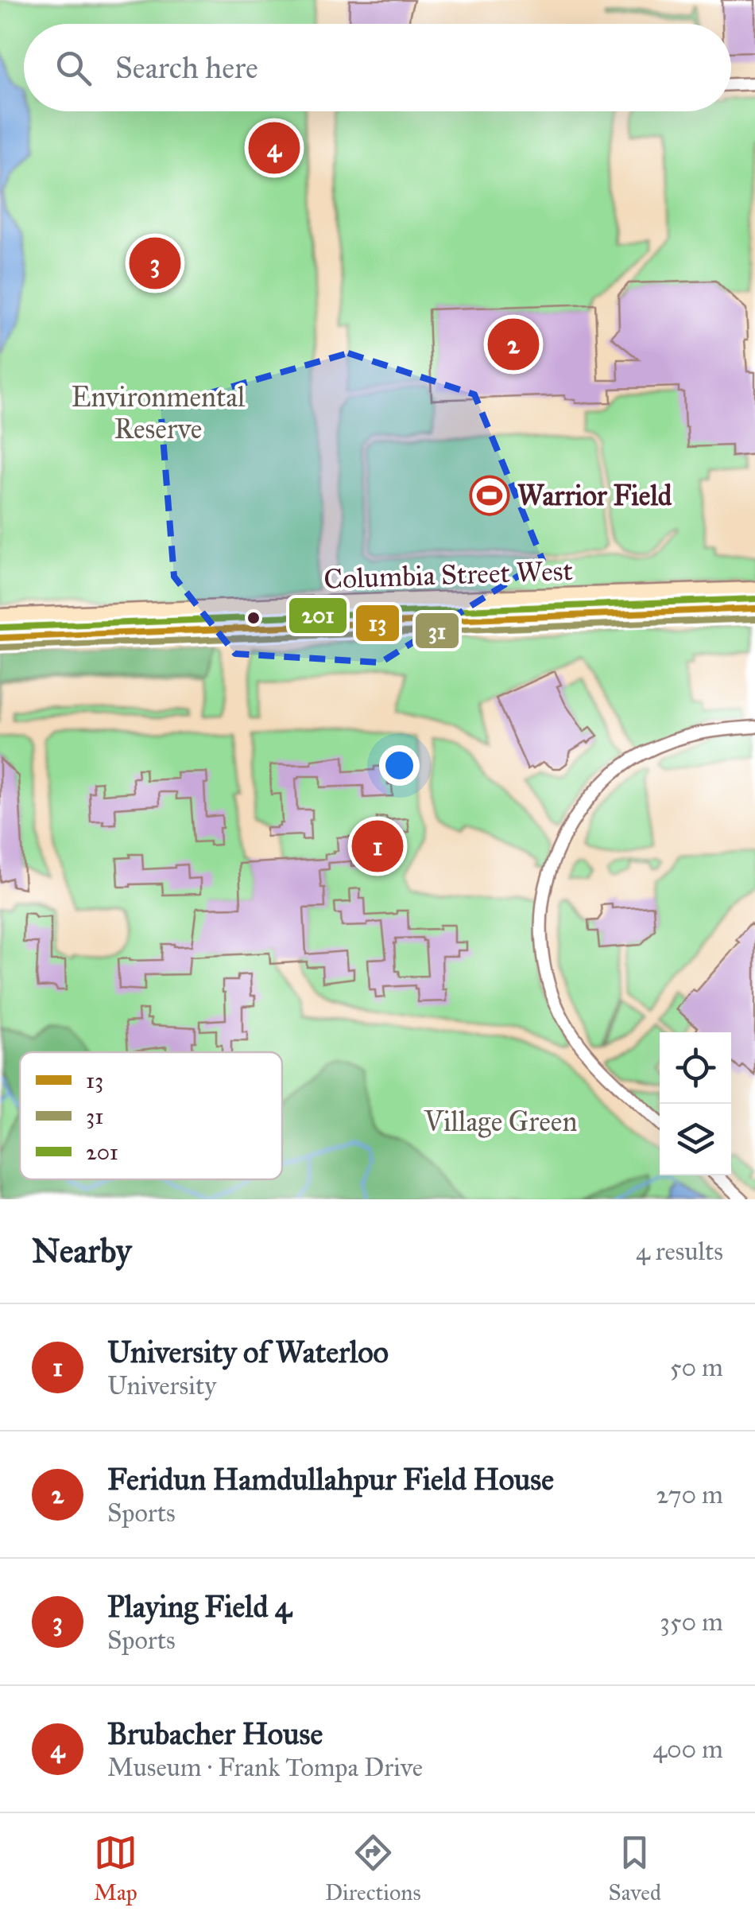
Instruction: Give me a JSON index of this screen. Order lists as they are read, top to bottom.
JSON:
{
  "streets": {
    "main road": ["Columbia Street West"]
  },
  "parks": ["Environmental Reserve", "Village Green"],
  "places": {
    "sports": ["Warrior Field"]
  },
  "lines": ["transit line 201", "transit line 13", "transit line 31"],
  "legend": ["13", "31", "201"],
  "page": {
    "search": "Search here",
    "pins": [
      "4",
      "3",
      "2",
      "1"
    ],
    "heading": ["Nearby", "4 results"],
    "list": [
      {
        "mark": "1",
        "name": "University of Waterloo",
        "note": "University",
        "value": "50 m"
      },
      {
        "mark": "2",
        "name": "Feridun Hamdullahpur Field House",
        "note": "Sports",
        "value": "270 m"
      },
      {
        "mark": "3",
        "name": "Playing Field 4",
        "note": "Sports",
        "value": "350 m"
      },
      {
        "mark": "4",
        "name": "Brubacher House",
        "note": "Museum · Frank Tompa Drive",
        "value": "400 m"
      }
    ],
    "nav": ["Map", "Directions", "Saved"]
  }
}
